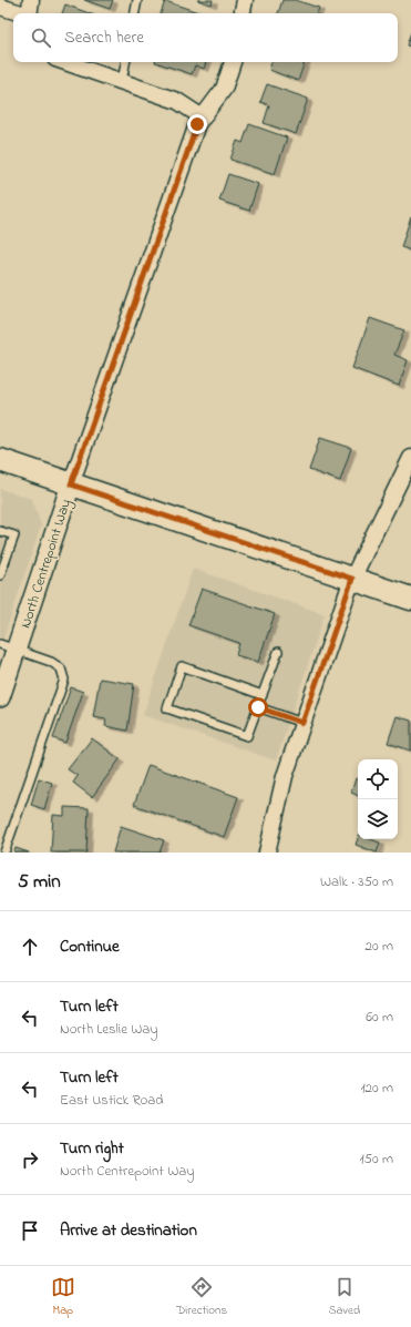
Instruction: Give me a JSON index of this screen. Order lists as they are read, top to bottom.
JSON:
{
  "streets": {
    "street": ["North Centrepoint Way"]
  },
  "page": {
    "search": "Search here",
    "heading": ["5 min", "Walk · 350 m"],
    "list": [
      ["Continue", "20 m"],
      ["Turn left", "North Leslie Way", "60 m"],
      ["Turn left", "East Ustick Road", "120 m"],
      ["Turn right", "North Centrepoint Way", "150 m"],
      "Arrive at destination"
    ],
    "nav": ["Map", "Directions", "Saved"]
  }
}
